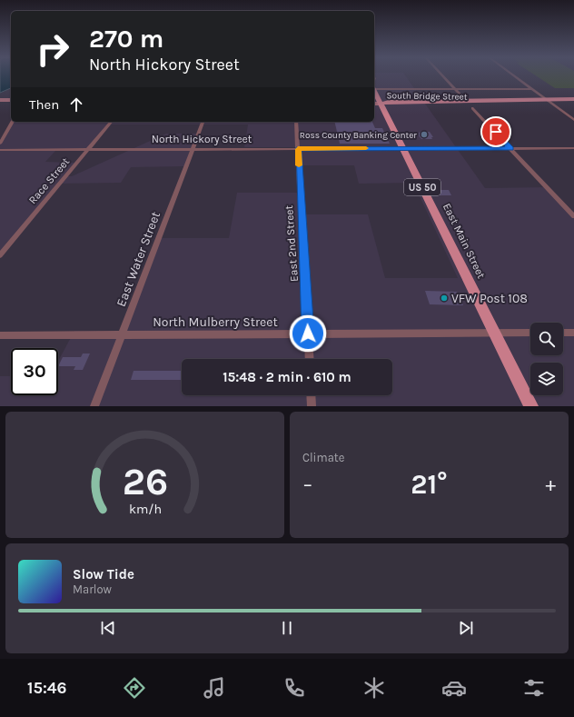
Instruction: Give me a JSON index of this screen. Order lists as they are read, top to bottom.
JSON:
{
  "streets": {
    "main road": ["South Bridge Street", "US 50", "East Main Street"],
    "street": [
      "North Hickory Street",
      "Race Street",
      "East 2nd Street",
      "East Water Street",
      "North Mulberry Street"
    ]
  },
  "crossings": [
    ["South Bridge Street", "East Main Street"],
    ["North Hickory Street", "Race Street"],
    ["North Hickory Street", "East Main Street"],
    ["North Hickory Street", "East 2nd Street"],
    ["North Hickory Street", "East Water Street"],
    ["East Main Street", "North Mulberry Street"],
    ["East 2nd Street", "North Mulberry Street"],
    ["East Water Street", "North Mulberry Street"]
  ],
  "places": ["Ross County Banking Center", "VFW Post 108"],
  "page": {
    "turn": ["270 m", "North Hickory Street"],
    "then": "Then",
    "limit": "30",
    "trip": "15:48 · 2 min · 610 m",
    "tile": "Climate",
    "heat": ["−", "21°", "+"],
    "song": ["Slow Tide", "Marlow"],
    "tabs": "15:46",
    "gauge": ["26", "km/h"]
  }
}
